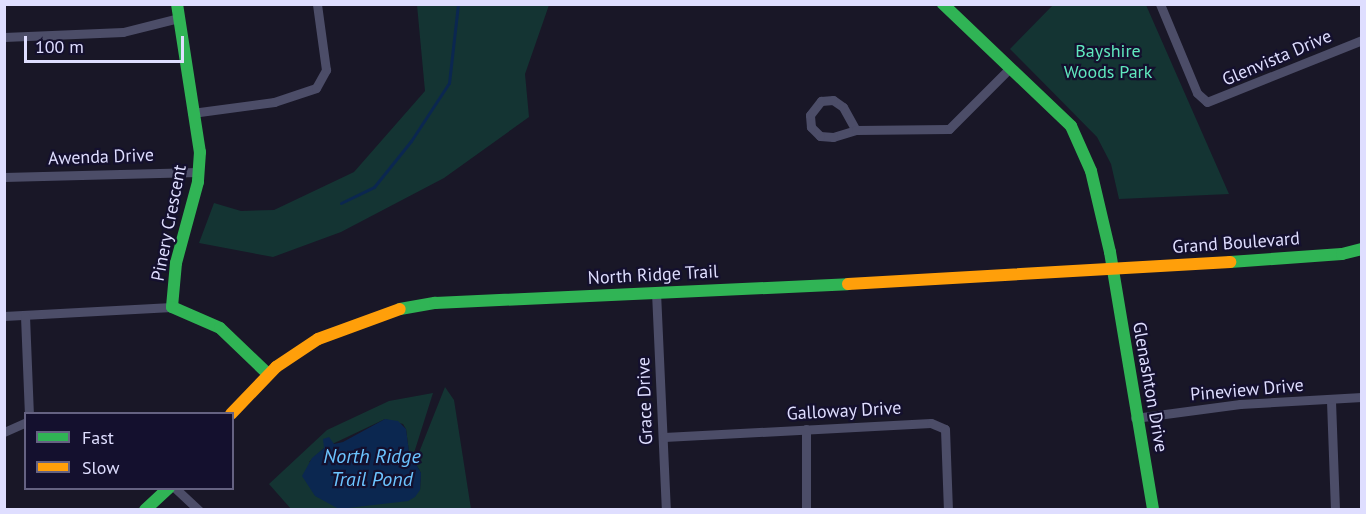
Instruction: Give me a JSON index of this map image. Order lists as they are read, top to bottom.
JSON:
{
  "streets": {
    "street": [
      "Glenvista Drive",
      "Awenda Drive",
      "Pinery Crescent",
      "Grand Boulevard",
      "North Ridge Trail",
      "Glenashton Drive",
      "Pineview Drive",
      "Grace Drive",
      "Galloway Drive"
    ]
  },
  "crossings": [
    ["Awenda Drive", "Pinery Crescent"],
    ["Grand Boulevard", "North Ridge Trail"],
    ["Grand Boulevard", "Glenashton Drive"],
    ["North Ridge Trail", "Glenashton Drive"],
    ["North Ridge Trail", "Grace Drive"],
    ["Glenashton Drive", "Pineview Drive"],
    ["Grace Drive", "Galloway Drive"]
  ],
  "water": ["North Ridge Trail Pond"],
  "parks": ["Bayshire Woods Park"],
  "legend": ["Fast", "Slow"],
  "scale_bar": "100 m"
}
